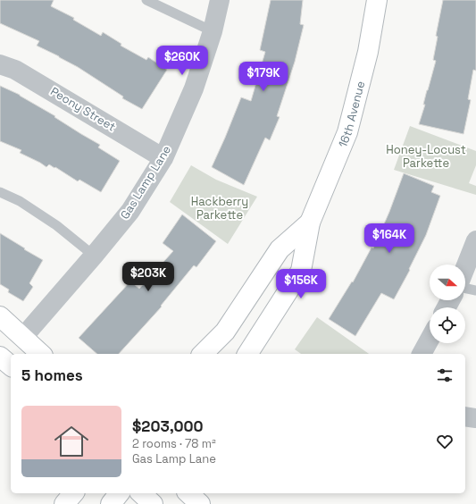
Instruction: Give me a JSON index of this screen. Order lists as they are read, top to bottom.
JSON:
{
  "streets": {
    "main road": ["16th Avenue"],
    "street": ["Peony Street", "Gas Lamp Lane"]
  },
  "crossings": [
    ["Peony Street", "Gas Lamp Lane"]
  ],
  "parks": ["Honey-Locust Parkette", "Hackberry Parkette"],
  "north": "right",
  "page": {
    "price": [
      "$260K",
      "$179K",
      "$164K",
      "$203K",
      "$156K"
    ],
    "heading": "5 homes",
    "list": [
      {
        "name": "$203,000",
        "note": "2 rooms · 78 m² · Gas Lamp Lane"
      }
    ]
  }
}
